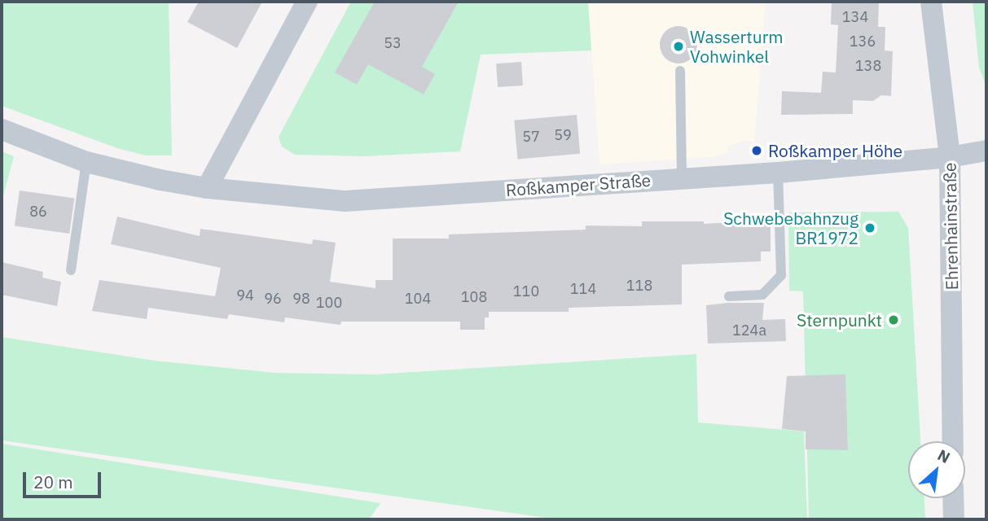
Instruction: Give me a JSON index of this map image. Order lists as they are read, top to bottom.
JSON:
{
  "streets": {
    "street": ["Roßkamper Straße", "Ehrenhainstraße"]
  },
  "crossings": [
    ["Roßkamper Straße", "Ehrenhainstraße"]
  ],
  "places": [
    "Wasserturm Vohwinkel",
    "Roßkamper Höhe",
    "Schwebebahnzug BR1972",
    "Sternpunkt"
  ],
  "house_numbers": [
    "134",
    "136",
    "53",
    "138",
    "59",
    "57",
    "86",
    "118",
    "114",
    "110",
    "94",
    "108",
    "96",
    "98",
    "104",
    "100",
    "124a"
  ],
  "scale_bar": "20 m",
  "north": "top right"
}
